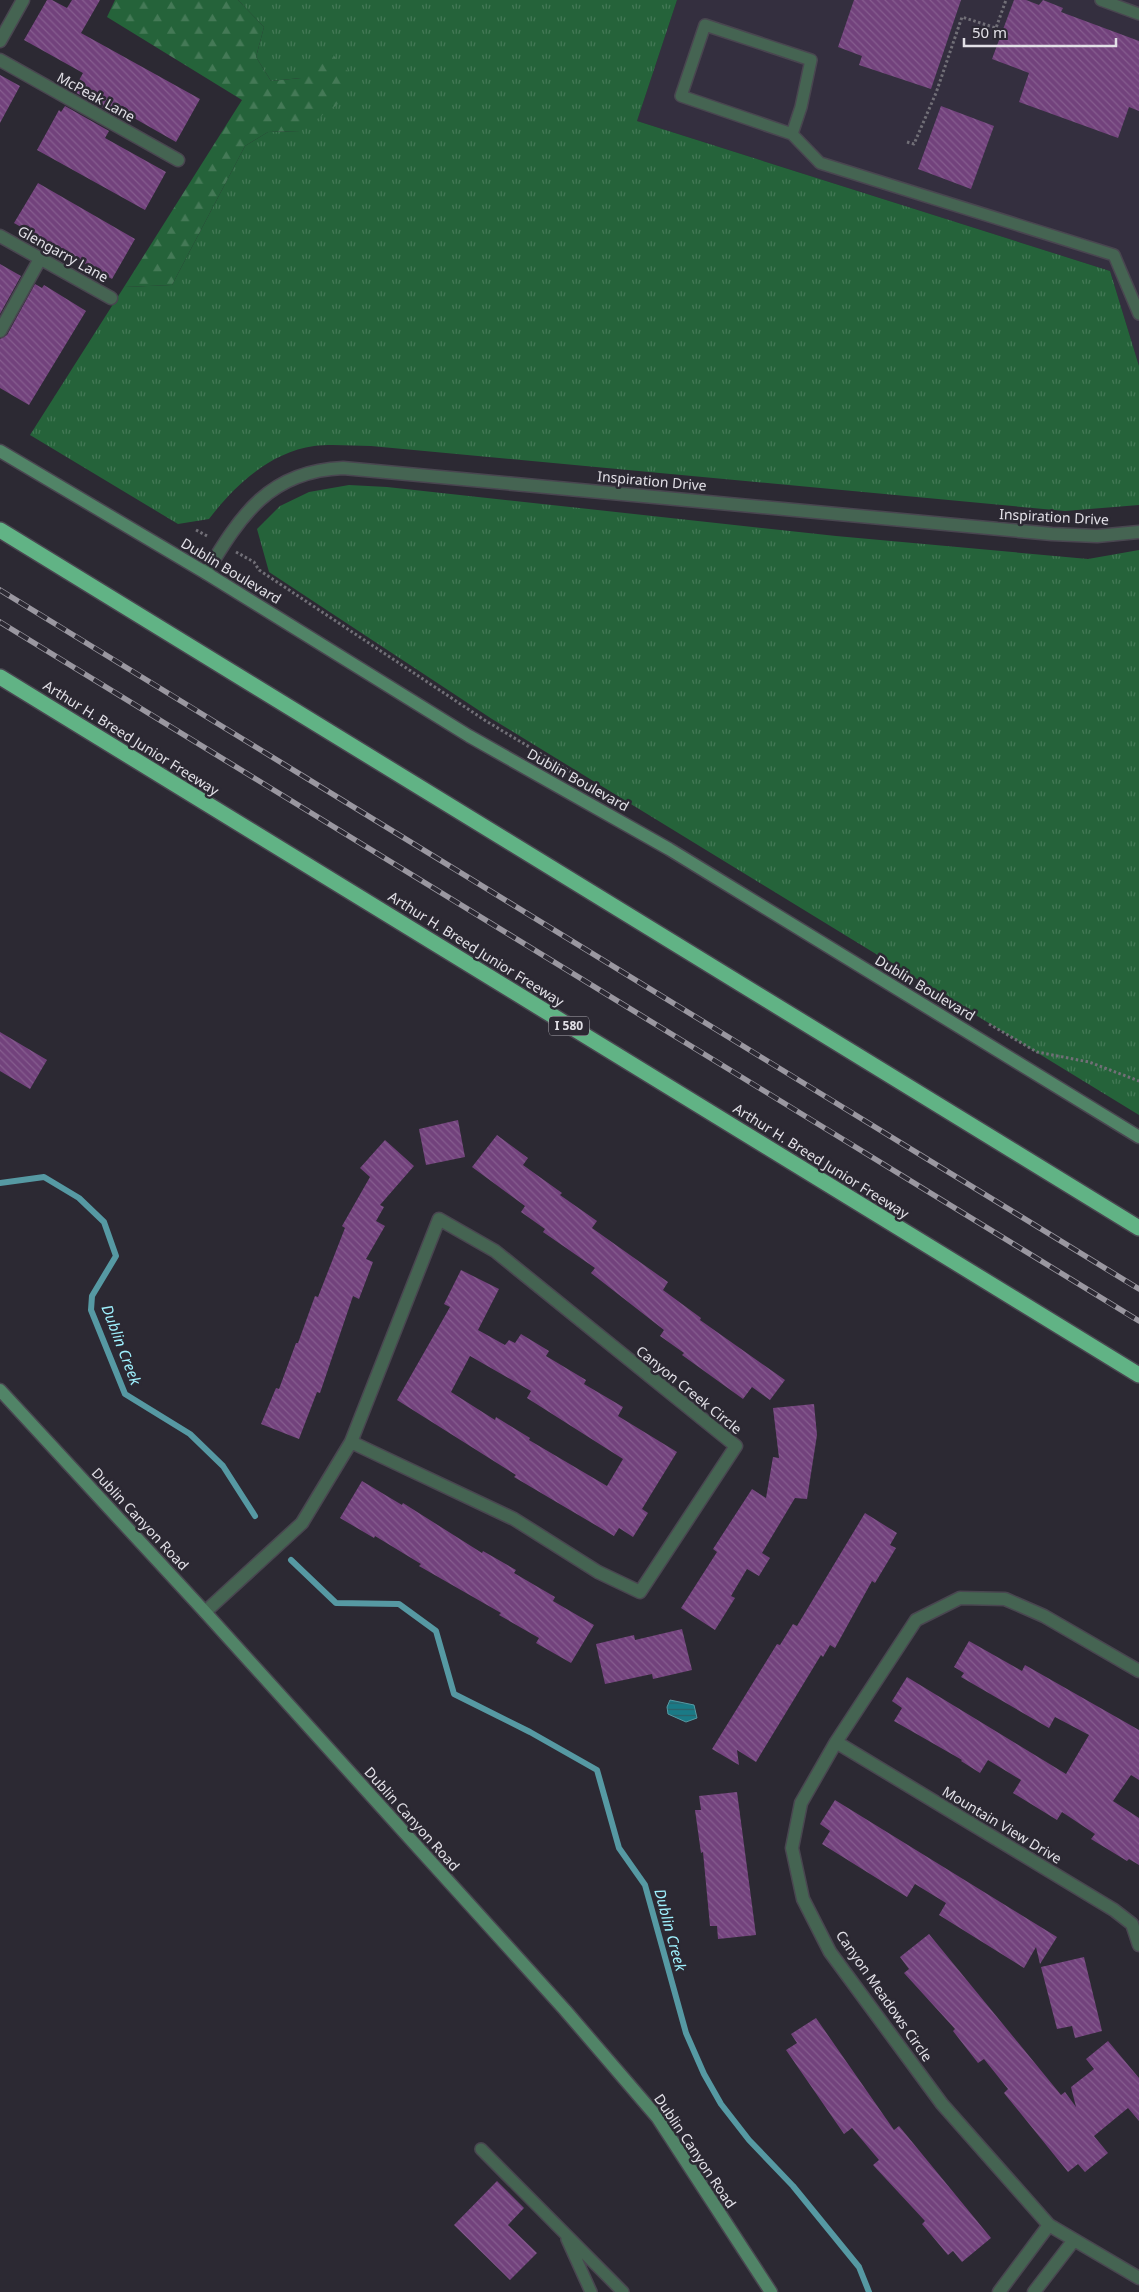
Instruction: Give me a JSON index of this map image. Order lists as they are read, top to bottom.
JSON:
{
  "streets": {
    "highway": ["Arthur H. Breed Junior Freeway", "I 580"],
    "street": [
      "McPeak Lane",
      "Glengarry Lane",
      "Inspiration Drive",
      "Dublin Boulevard",
      "Canyon Creek Circle",
      "Dublin Canyon Road",
      "Mountain View Drive",
      "Canyon Meadows Circle"
    ]
  },
  "crossings": [
    ["Inspiration Drive", "Dublin Boulevard"],
    ["Canyon Creek Circle", "Dublin Canyon Road"],
    ["Mountain View Drive", "Canyon Meadows Circle"]
  ],
  "water": ["Dublin Creek"],
  "scale_bar": "50 m"
}
